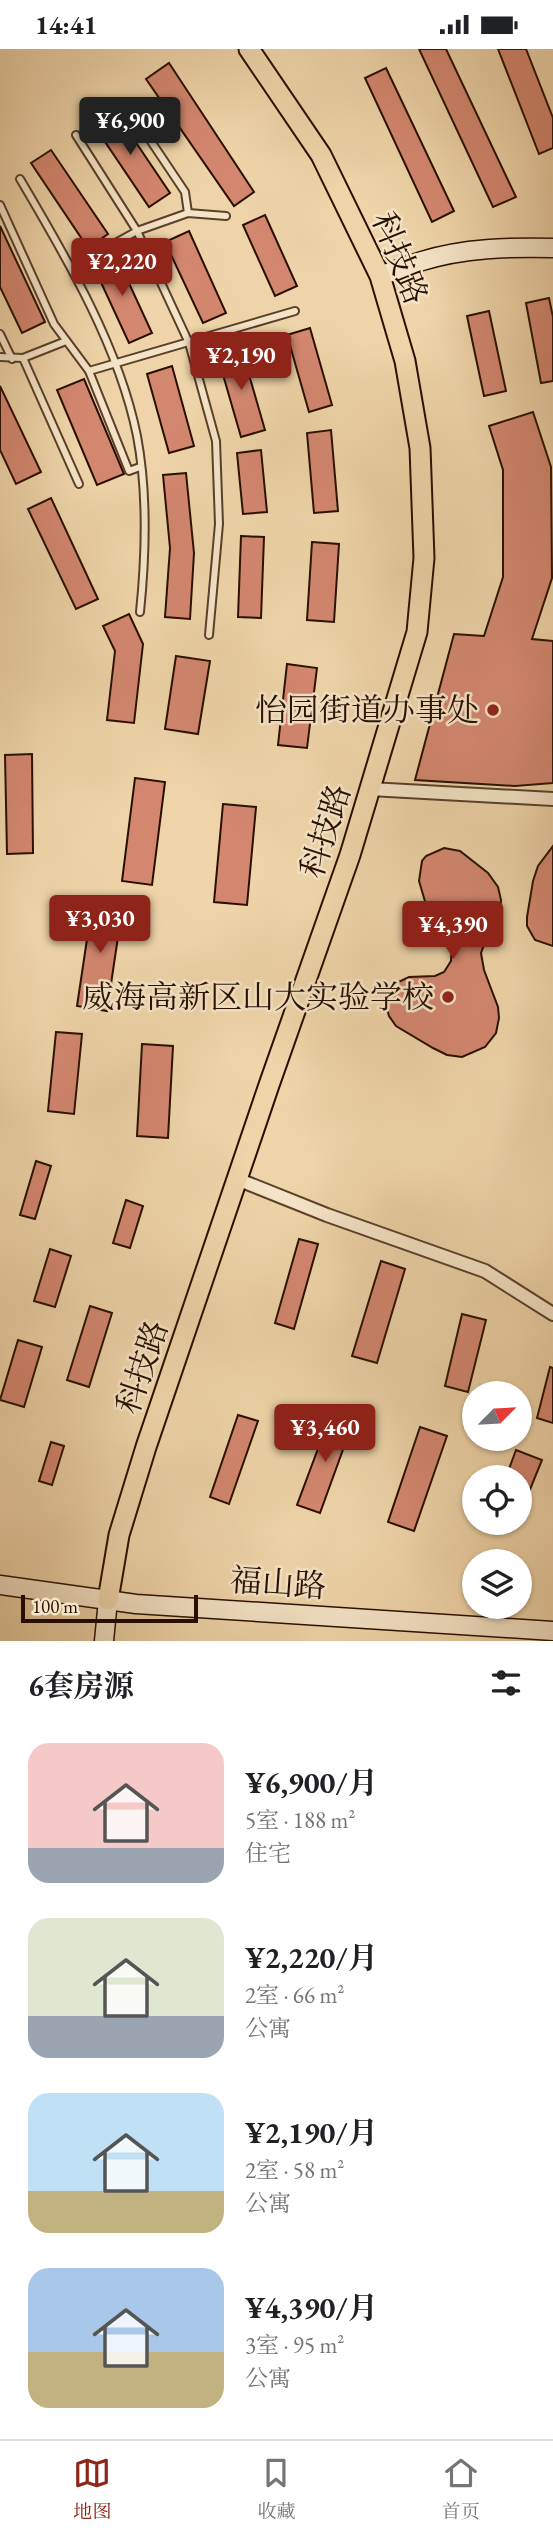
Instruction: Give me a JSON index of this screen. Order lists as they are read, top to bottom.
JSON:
{
  "streets": {
    "main road": ["科技路", "福山路"]
  },
  "crossings": [
    ["科技路", "福山路"]
  ],
  "places": ["怡园街道办事处", "威海高新区山大实验学校"],
  "scale_bar": "100 m",
  "north": "top right",
  "page": {
    "status": "14:41",
    "price": [
      "¥6,900",
      "¥2,220",
      "¥2,190",
      "¥3,030",
      "¥4,390",
      "¥3,460"
    ],
    "scale": "100 m",
    "heading": "6套房源",
    "list": [
      {
        "name": "¥6,900/月",
        "note": "5室 · 188 m² · 住宅"
      },
      {
        "name": "¥2,220/月",
        "note": "2室 · 66 m² · 公寓"
      },
      {
        "name": "¥2,190/月",
        "note": "2室 · 58 m² · 公寓"
      },
      {
        "name": "¥4,390/月",
        "note": "3室 · 95 m² · 公寓"
      }
    ],
    "tabs": ["地图", "收藏", "首页"]
  }
}
